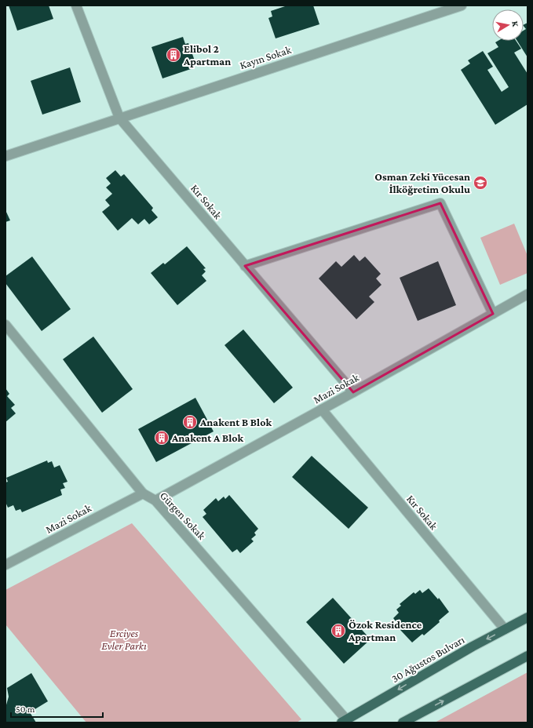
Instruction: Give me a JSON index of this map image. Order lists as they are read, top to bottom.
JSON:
{
  "streets": {
    "main road": ["30 Ağustos Bulvarı"],
    "street": [
      "Kayın Sokak",
      "Kır Sokak",
      "Mazi Sokak",
      "Gürgen Sokak"
    ]
  },
  "crossings": [
    ["Kayın Sokak", "Kır Sokak"],
    ["Kır Sokak", "Mazi Sokak"],
    ["Kır Sokak", "30 Ağustos Bulvarı"],
    ["Mazi Sokak", "Gürgen Sokak"],
    ["Gürgen Sokak", "30 Ağustos Bulvarı"]
  ],
  "parks": ["Erciyes Evler Parkı"],
  "places": {
    "building": [
      "Elibol 2 Apartman",
      "Anakent B Blok",
      "Anakent A Blok",
      "Özok Residence Apartman"
    ],
    "school or university": ["Osman Zeki Yücesan İlköğretim Okulu"]
  },
  "scale_bar": "50 m",
  "north": "right"
}
